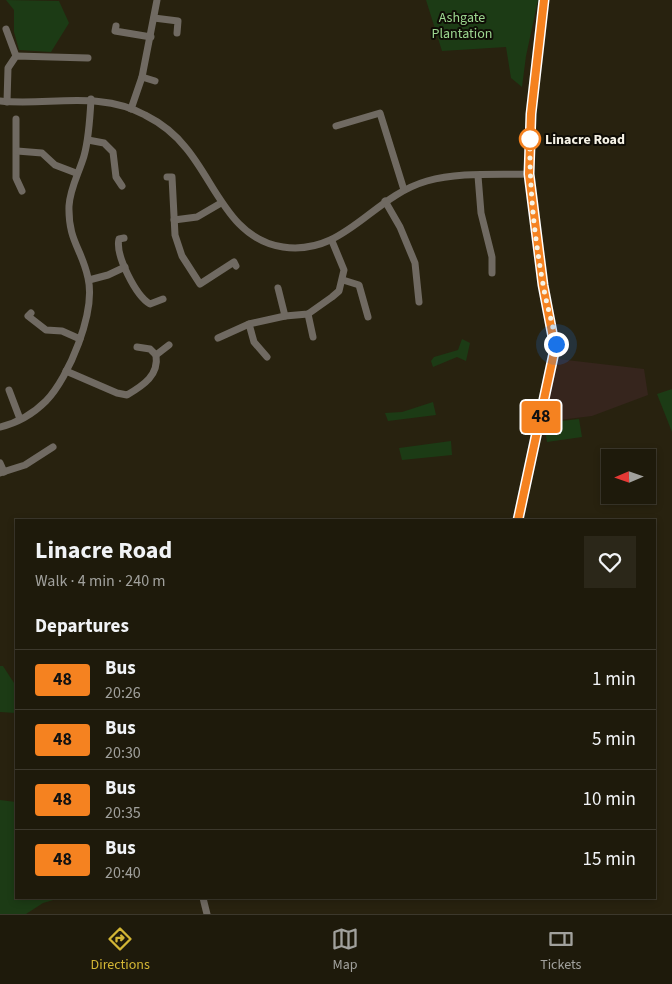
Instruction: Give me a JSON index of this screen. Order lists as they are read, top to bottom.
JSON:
{
  "parks": ["Ashgate Plantation"],
  "places": ["Linacre Road"],
  "lines": ["bus line 48"],
  "north": "left",
  "page": {
    "on_map": "48",
    "heading": [
      ["Linacre Road", "Walk · 4 min · 240 m"],
      "Departures"
    ],
    "list": [
      {
        "mark": "48",
        "name": "Bus",
        "note": "20:26",
        "value": "1 min"
      },
      {
        "mark": "48",
        "name": "Bus",
        "note": "20:30",
        "value": "5 min"
      },
      {
        "mark": "48",
        "name": "Bus",
        "note": "20:35",
        "value": "10 min"
      },
      {
        "mark": "48",
        "name": "Bus",
        "note": "20:40",
        "value": "15 min"
      }
    ],
    "tabs": ["Directions", "Map", "Tickets"]
  }
}
